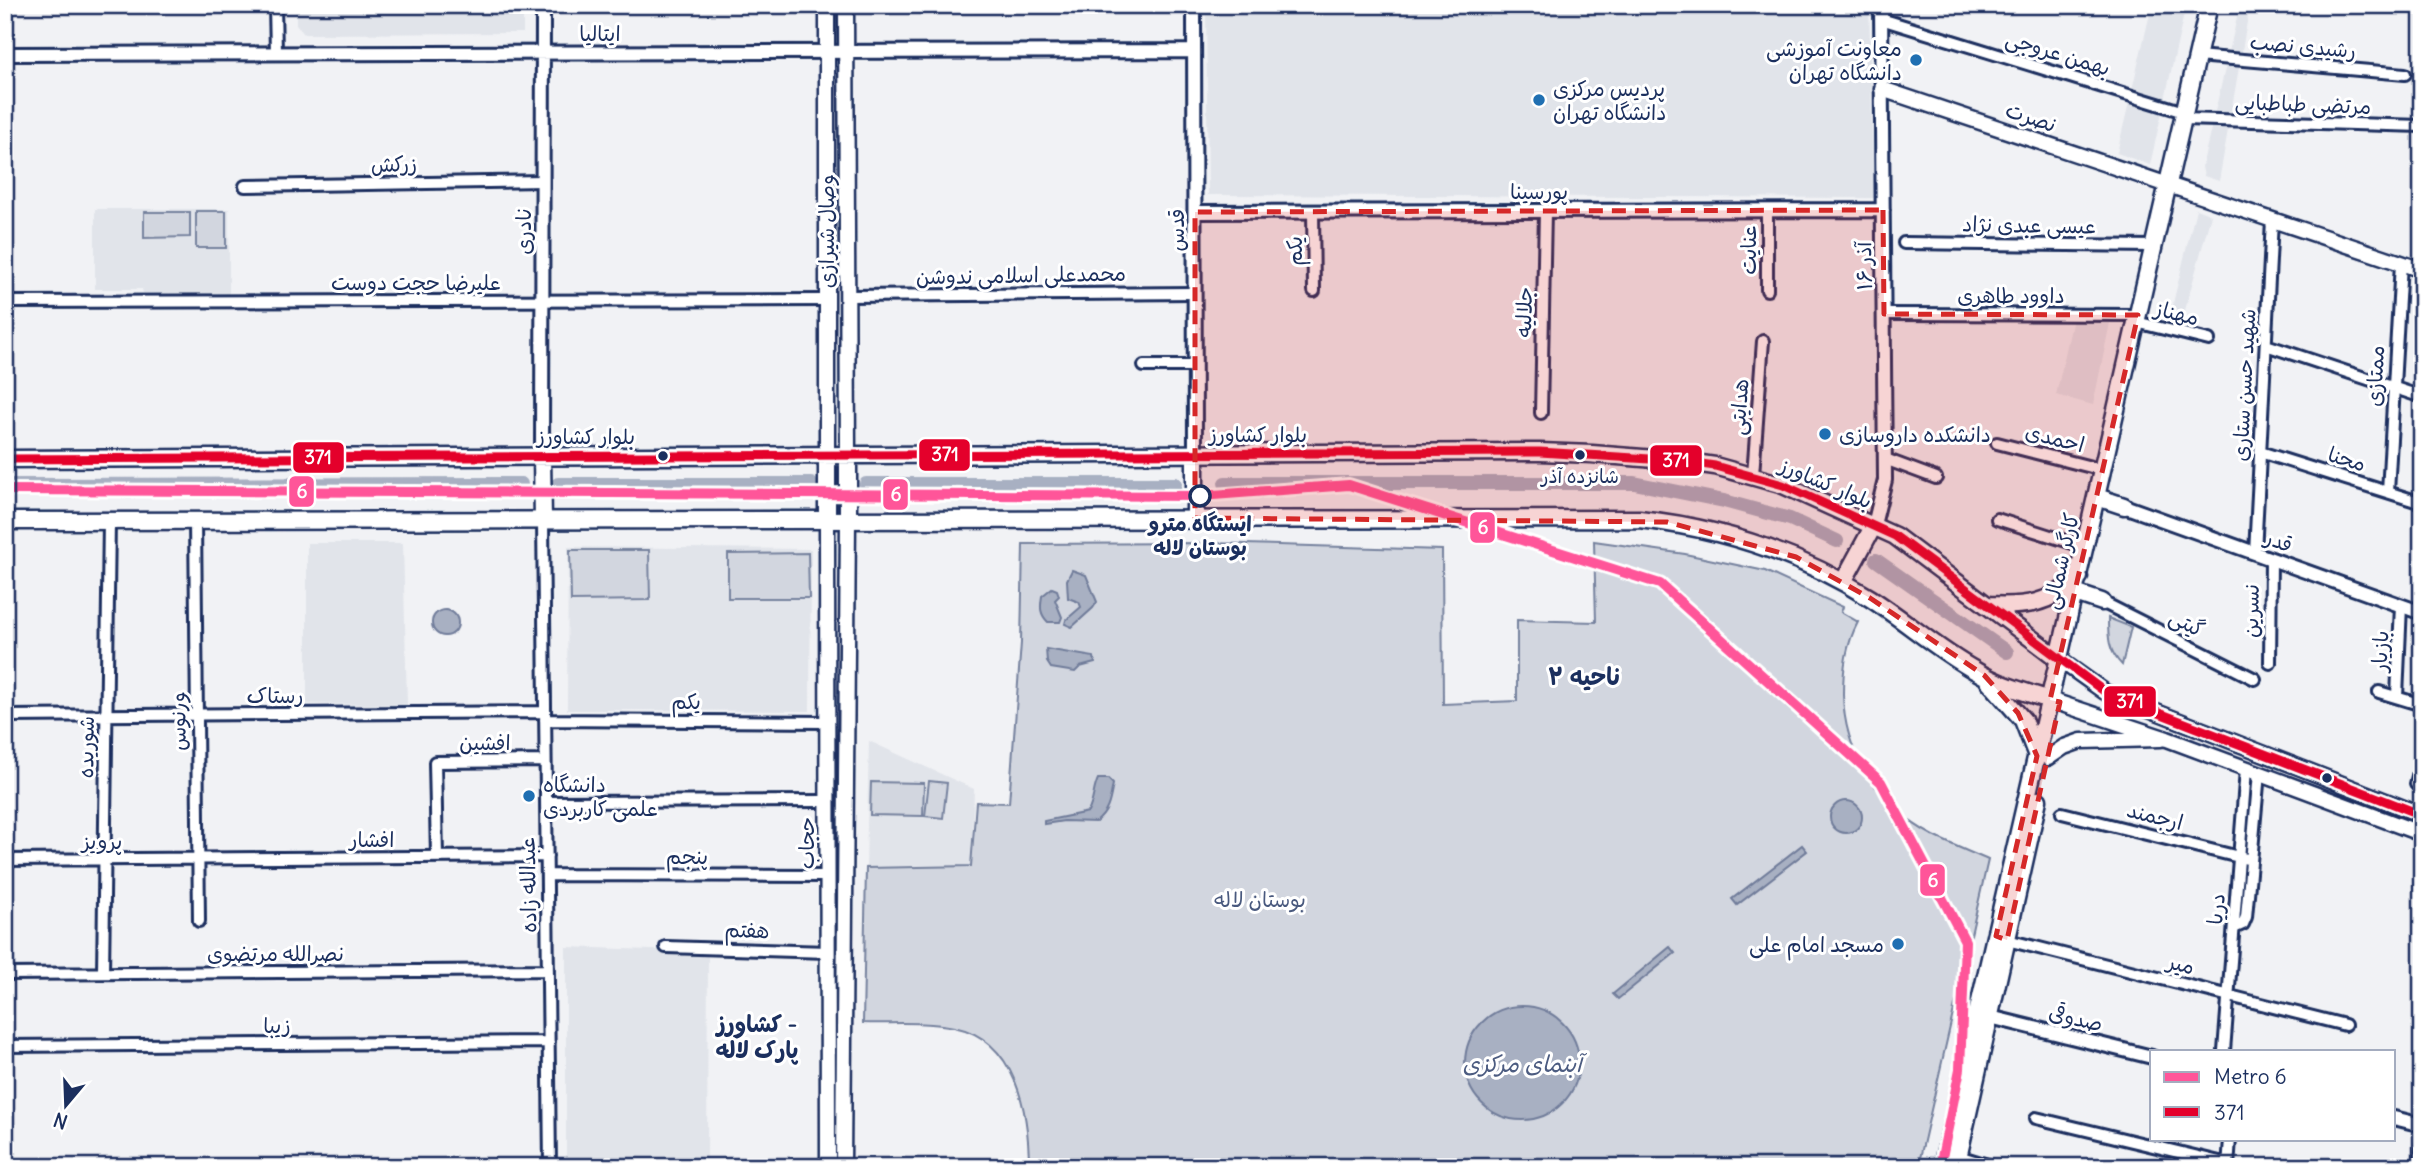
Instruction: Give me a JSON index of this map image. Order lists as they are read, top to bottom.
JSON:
{
  "streets": {
    "main road": [
      "نصرت",
      "وصال شیرازی",
      "بلوار کشاورز",
      "کارگر شمالی",
      "حجاب"
    ],
    "street": [
      "ایتالیا",
      "رشیدی نصب",
      "بهمن عروجی",
      "مرتضی طباطبایی",
      "زرکش",
      "پورسینا",
      "عیسی عبدی نژاد",
      "قدس",
      "نادری",
      "عنایت",
      "یکم",
      "۱۶ آذر",
      "محمدعلی اسلامی ندوشن",
      "علیرضا حجت دوست",
      "داوود طاهری",
      "جلالیه",
      "مهناز",
      "ممتازی",
      "شهید حسن ستاری",
      "هدایتی",
      "احمدی",
      "محنا",
      "قدر",
      "نسرین",
      "گیتی",
      "بازیار",
      "رستاک",
      "ورنوس",
      "افشین",
      "شوریده",
      "ارجمند",
      "افشار",
      "پرویز",
      "پنجم",
      "عبدالله زاده",
      "دریا",
      "هفتم",
      "نصرالله مرتضوی",
      "میر",
      "صدوقی",
      "زیبا"
    ]
  },
  "crossings": [
    ["ایتالیا", "قدس"],
    ["ایتالیا", "نادری"],
    ["ایتالیا", "وصال شیرازی"],
    ["رشیدی نصب", "کارگر شمالی"],
    ["بهمن عروجی", "مرتضی طباطبایی"],
    ["بهمن عروجی", "۱۶ آذر"],
    ["بهمن عروجی", "کارگر شمالی"],
    ["مرتضی طباطبایی", "کارگر شمالی"],
    ["نصرت", "۱۶ آذر"],
    ["نصرت", "شهید حسن ستاری"],
    ["نصرت", "کارگر شمالی"],
    ["زرکش", "نادری"],
    ["پورسینا", "قدس"],
    ["پورسینا", "عنایت"],
    ["پورسینا", "یکم"],
    ["پورسینا", "۱۶ آذر"],
    ["پورسینا", "جلالیه"],
    ["عیسی عبدی نژاد", "کارگر شمالی"],
    ["قدس", "محمدعلی اسلامی ندوشن"],
    ["قدس", "بلوار کشاورز"],
    ["نادری", "علیرضا حجت دوست"],
    ["نادری", "بلوار کشاورز"],
    ["وصال شیرازی", "محمدعلی اسلامی ندوشن"],
    ["وصال شیرازی", "علیرضا حجت دوست"],
    ["وصال شیرازی", "بلوار کشاورز"],
    ["یکم", "رستاک"],
    ["یکم", "حجاب"],
    ["یکم", "عبدالله زاده"],
    ["۱۶ آذر", "داوود طاهری"],
    ["۱۶ آذر", "بلوار کشاورز"],
    ["داوود طاهری", "مهناز"],
    ["داوود طاهری", "کارگر شمالی"],
    ["مهناز", "کارگر شمالی"],
    ["ممتازی", "محنا"],
    ["شهید حسن ستاری", "محنا"],
    ["شهید حسن ستاری", "قدر"],
    ["هدایتی", "بلوار کشاورز"],
    ["بلوار کشاورز", "کارگر شمالی"],
    ["احمدی", "کارگر شمالی"],
    ["قدر", "نسرین"],
    ["قدر", "بازیار"],
    ["کارگر شمالی", "میر"],
    ["کارگر شمالی", "صدوقی"],
    ["رستاک", "ورنوس"],
    ["رستاک", "شوریده"],
    ["رستاک", "عبدالله زاده"],
    ["ورنوس", "افشار"],
    ["ورنوس", "پرویز"],
    ["افشین", "افشار"],
    ["افشین", "عبدالله زاده"],
    ["شوریده", "پرویز"],
    ["شوریده", "نصرالله مرتضوی"],
    ["ارجمند", "دریا"],
    ["افشار", "پرویز"],
    ["افشار", "عبدالله زاده"],
    ["حجاب", "پنجم"],
    ["حجاب", "هفتم"],
    ["پنجم", "عبدالله زاده"],
    ["عبدالله زاده", "نصرالله مرتضوی"],
    ["عبدالله زاده", "زیبا"],
    ["دریا", "میر"]
  ],
  "districts": ["ناحیه ۲", "کشاورز - پارک لاله"],
  "water": ["آبنمای مرکزی"],
  "parks": ["بوستان لاله"],
  "places": [
    "معاونت آموزشی دانشگاه تهران",
    "پردیس مرکزی دانشگاه‌ تهران",
    "دانشکده داروسازی",
    "شانزده آذر",
    "ایستگاه مترو بوستان لاله",
    "دانشگاه علمی کاربردی",
    "مسجد امام علی"
  ],
  "lines": ["transit line 371", "metro line 6"],
  "legend": ["Metro 6", "371"],
  "north": "bottom"
}
